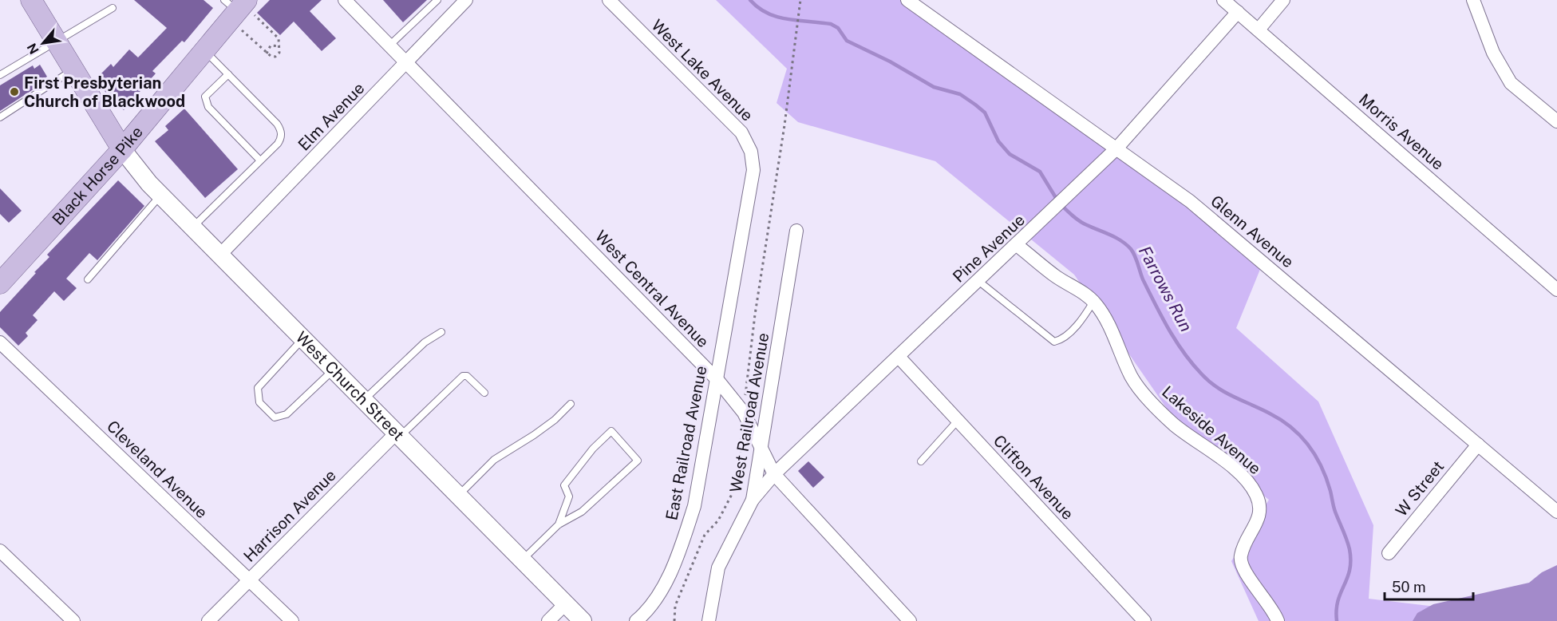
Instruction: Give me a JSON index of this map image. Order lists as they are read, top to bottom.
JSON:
{
  "streets": {
    "main road": ["Black Horse Pike", "West Church Street"],
    "street": [
      "West Lake Avenue",
      "Elm Avenue",
      "Morris Avenue",
      "Glenn Avenue",
      "Pine Avenue",
      "West Central Avenue",
      "West Railroad Avenue",
      "Lakeside Avenue",
      "East Railroad Avenue",
      "Cleveland Avenue",
      "Clifton Avenue",
      "W Street",
      "Harrison Avenue"
    ]
  },
  "crossings": [
    ["West Lake Avenue", "East Railroad Avenue"],
    ["Elm Avenue", "West Central Avenue"],
    ["Elm Avenue", "West Church Street"],
    ["Morris Avenue", "Pine Avenue"],
    ["Black Horse Pike", "West Church Street"],
    ["Glenn Avenue", "Pine Avenue"],
    ["Glenn Avenue", "W Street"],
    ["Pine Avenue", "West Central Avenue"],
    ["Pine Avenue", "West Railroad Avenue"],
    ["Pine Avenue", "Lakeside Avenue"],
    ["Pine Avenue", "Clifton Avenue"],
    ["West Central Avenue", "West Railroad Avenue"],
    ["West Central Avenue", "East Railroad Avenue"],
    ["West Church Street", "Harrison Avenue"],
    ["Cleveland Avenue", "Harrison Avenue"]
  ],
  "water": ["Farrows Run"],
  "places": ["First Presbyterian Church of Blackwood"],
  "scale_bar": "50 m",
  "north": "bottom left"
}
